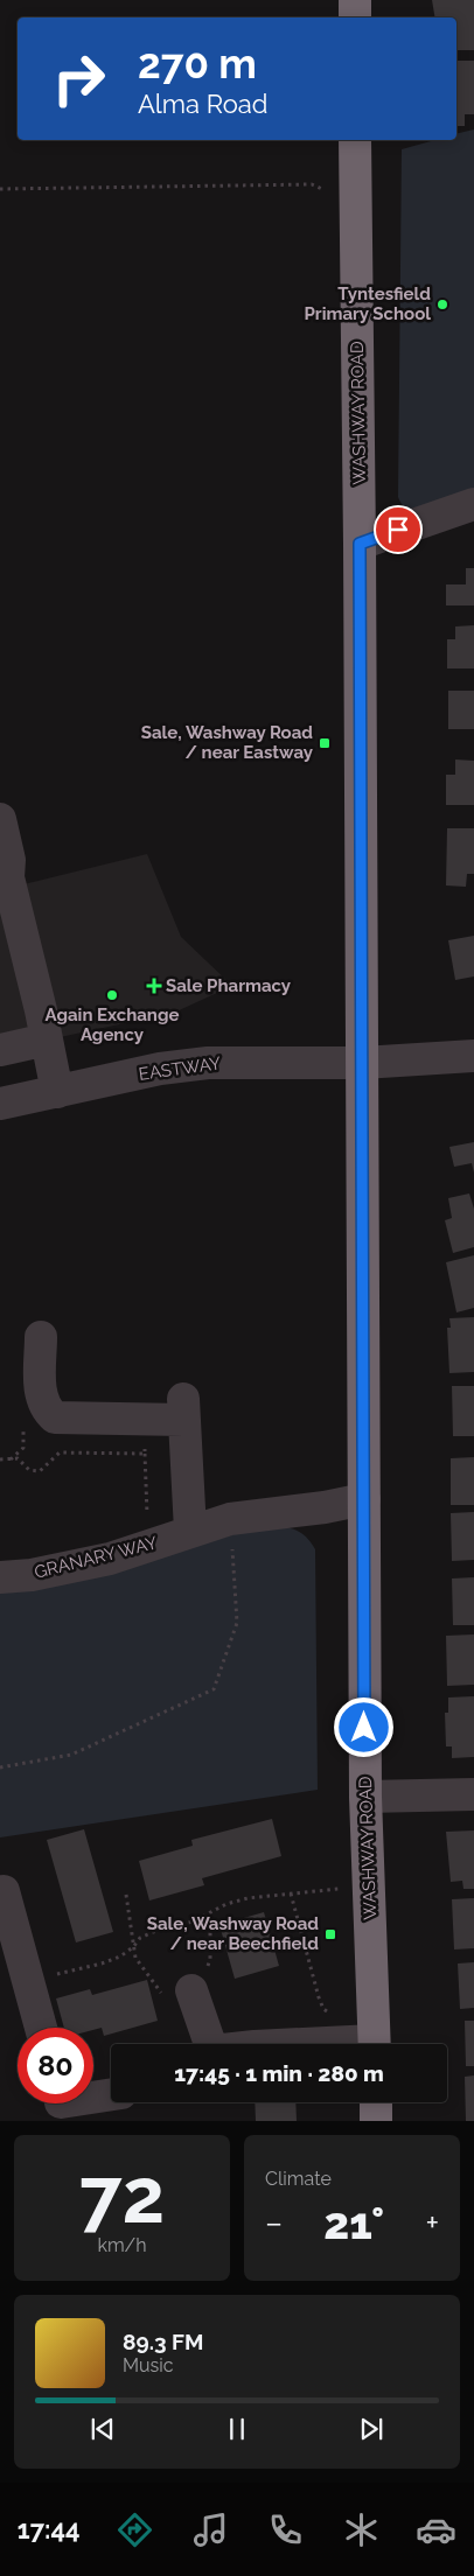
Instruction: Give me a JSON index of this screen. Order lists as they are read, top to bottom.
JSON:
{
  "streets": {
    "highway": ["WASHWAY ROAD"],
    "street": ["EASTWAY", "GRANARY WAY"]
  },
  "crossings": [
    ["WASHWAY ROAD", "EASTWAY"],
    ["WASHWAY ROAD", "GRANARY WAY"]
  ],
  "places": {
    "other": ["Tyntesfield Primary School", "Again Exchange Agency"],
    "transit": ["Sale, Washway Road / near Eastway", "Sale, Washway Road / near Beechfield"],
    "health": ["Sale Pharmacy"]
  },
  "page": {
    "turn": ["270 m", "Alma Road"],
    "limit": "80",
    "trip": "17:45 · 1 min · 280 m",
    "tile": [
      ["72", "km/h"],
      "Climate"
    ],
    "heat": ["−", "21°", "+"],
    "song": ["89.3 FM", "Music"],
    "tabs": "17:44"
  }
}
